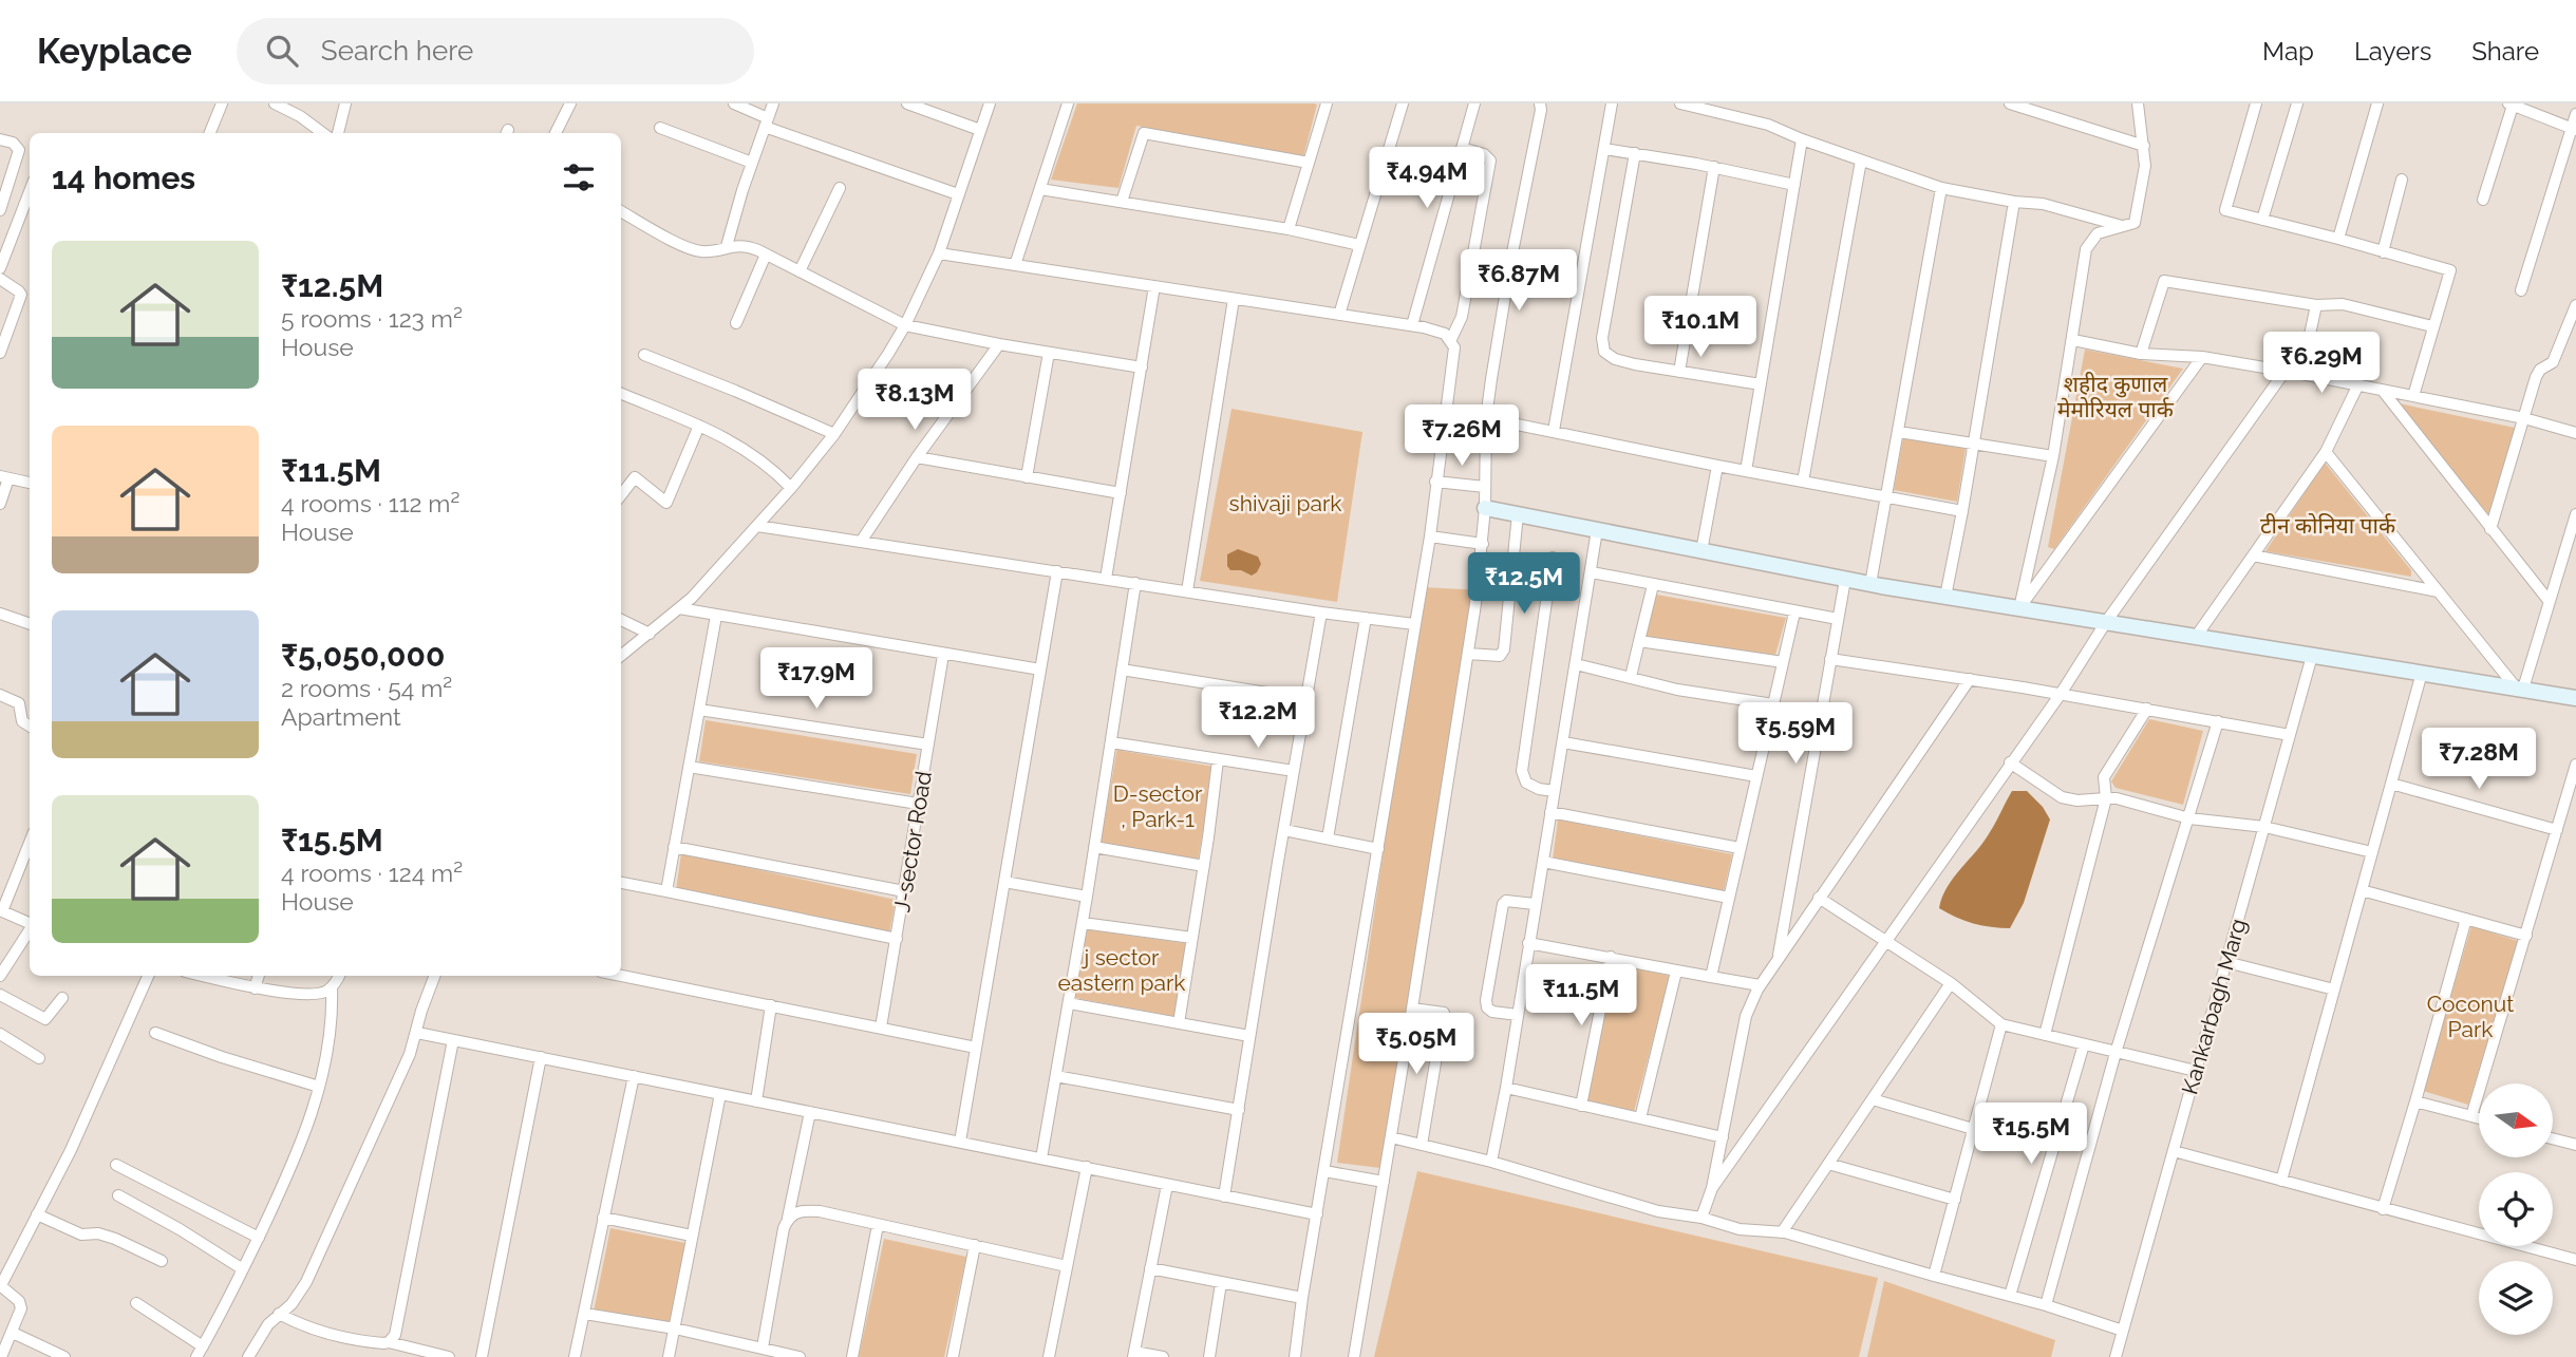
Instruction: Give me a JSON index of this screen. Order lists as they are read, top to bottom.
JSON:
{
  "streets": {
    "street": ["J-sector Road", "Kankarbagh Marg"]
  },
  "parks": [
    "शहीद कुणाल मेमोरियल पार्क",
    "shivaji park",
    "टीन कोनिया पार्क",
    "D-sector , Park-1",
    "j sector eastern park",
    "Coconut Park"
  ],
  "north": "right",
  "page": {
    "header": "Keyplace",
    "search": "Search here",
    "nav": ["Map", "Layers", "Share"],
    "heading": "14 homes",
    "price": [
      "₹4.94M",
      "₹6.87M",
      "₹10.1M",
      "₹6.29M",
      "₹8.13M",
      "₹7.26M",
      "₹12.5M",
      "₹17.9M",
      "₹12.2M",
      "₹5.59M",
      "₹7.28M",
      "₹11.5M",
      "₹5.05M",
      "₹15.5M"
    ],
    "list": [
      {
        "name": "₹12.5M",
        "note": "5 rooms · 123 m² · House"
      },
      {
        "name": "₹11.5M",
        "note": "4 rooms · 112 m² · House"
      },
      {
        "name": "₹5,050,000",
        "note": "2 rooms · 54 m² · Apartment"
      },
      {
        "name": "₹15.5M",
        "note": "4 rooms · 124 m² · House"
      }
    ]
  }
}
